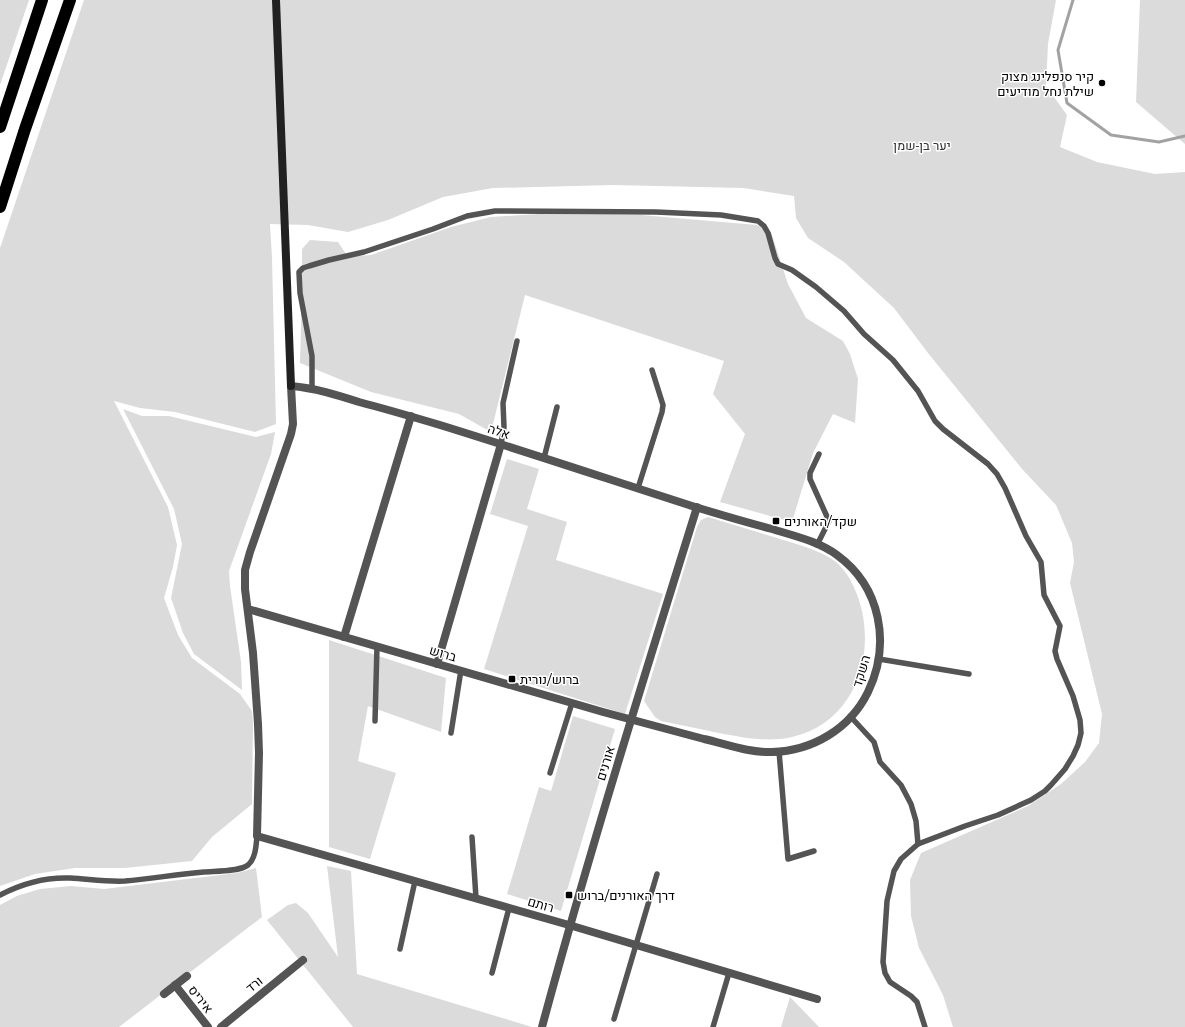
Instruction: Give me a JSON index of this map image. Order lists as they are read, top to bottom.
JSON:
{
  "streets": {
    "street": [
      "אלה",
      "ברוש",
      "השקד",
      "אורנים",
      "רותם",
      "ורד",
      "איריס"
    ]
  },
  "crossings": [
    ["אלה", "השקד"],
    ["אלה", "אורנים"],
    ["ברוש", "השקד"],
    ["ברוש", "אורנים"],
    ["השקד", "אורנים"],
    ["אורנים", "רותם"]
  ],
  "parks": ["יער בן-שמן"],
  "places": {
    "other": ["קיר סנפלינג מצוק שילת נחל מודיעים"],
    "transit": ["שקד/האורנים", "ברוש/נורית", "דרך האורנים/ברוש"]
  }
}
